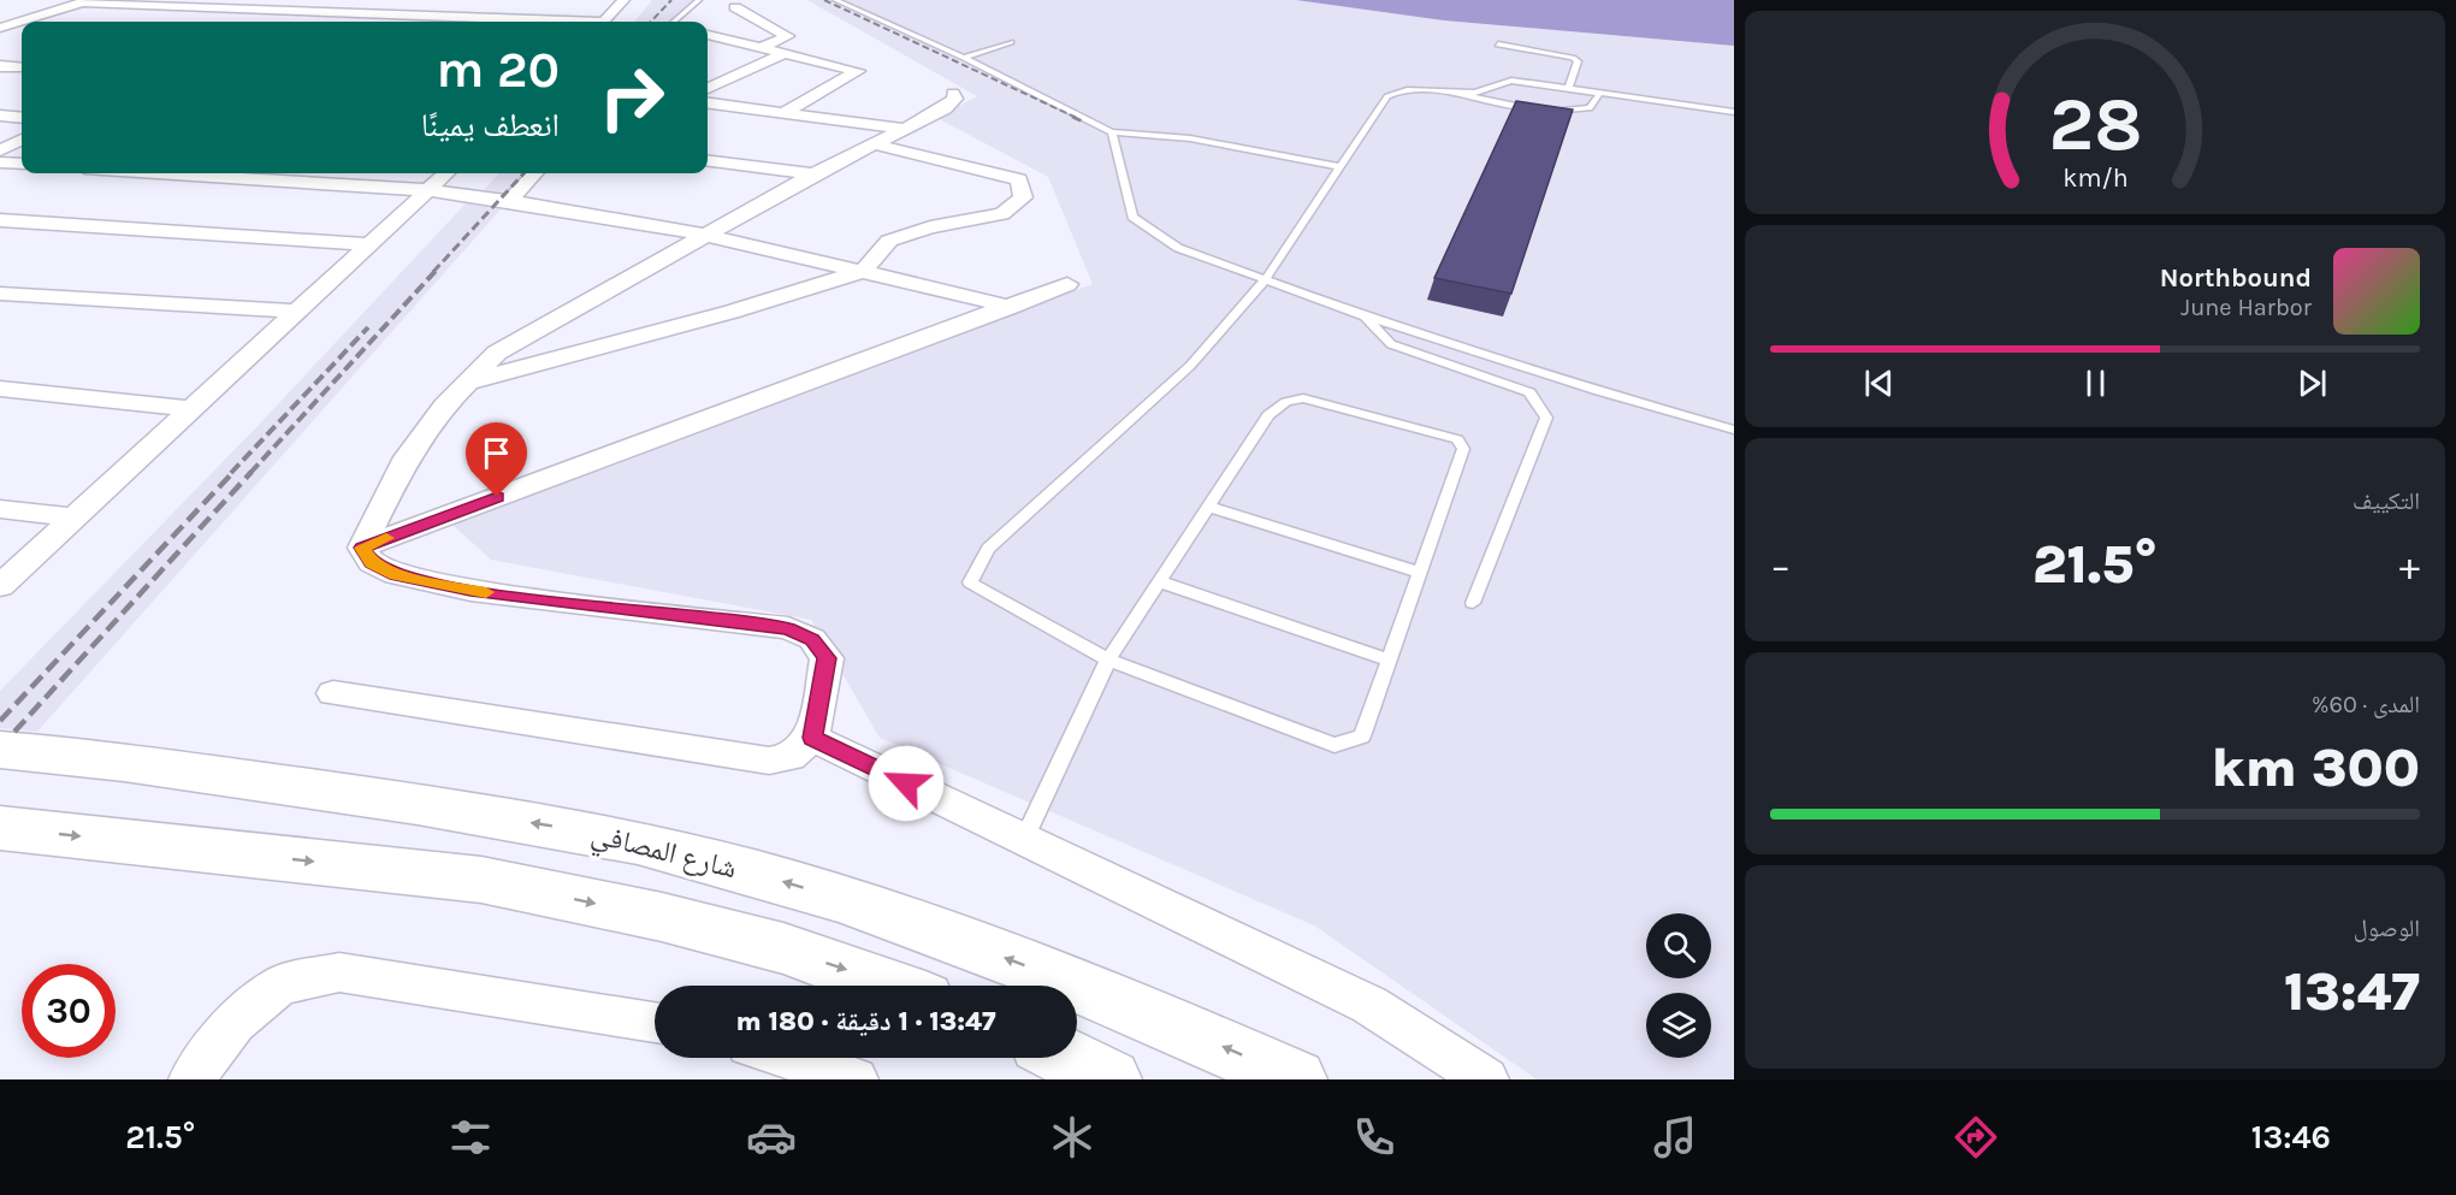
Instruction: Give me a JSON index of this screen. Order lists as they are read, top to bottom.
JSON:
{
  "streets": {
    "main road": ["شارع المصافي"]
  },
  "page": {
    "turn": ["20 m", "انعطف يمينًا"],
    "song": ["Northbound", "June Harbor"],
    "tile": [
      "التكييف",
      ["المدى · 60%", "300 km"],
      ["الوصول", "13:47"]
    ],
    "heat": ["−", "21.5°", "+"],
    "limit": "30",
    "trip": "13:47 · 1 دقيقة · 180 m",
    "tabs": ["13:46", "21.5°"],
    "gauge": ["28", "km/h"]
  }
}
